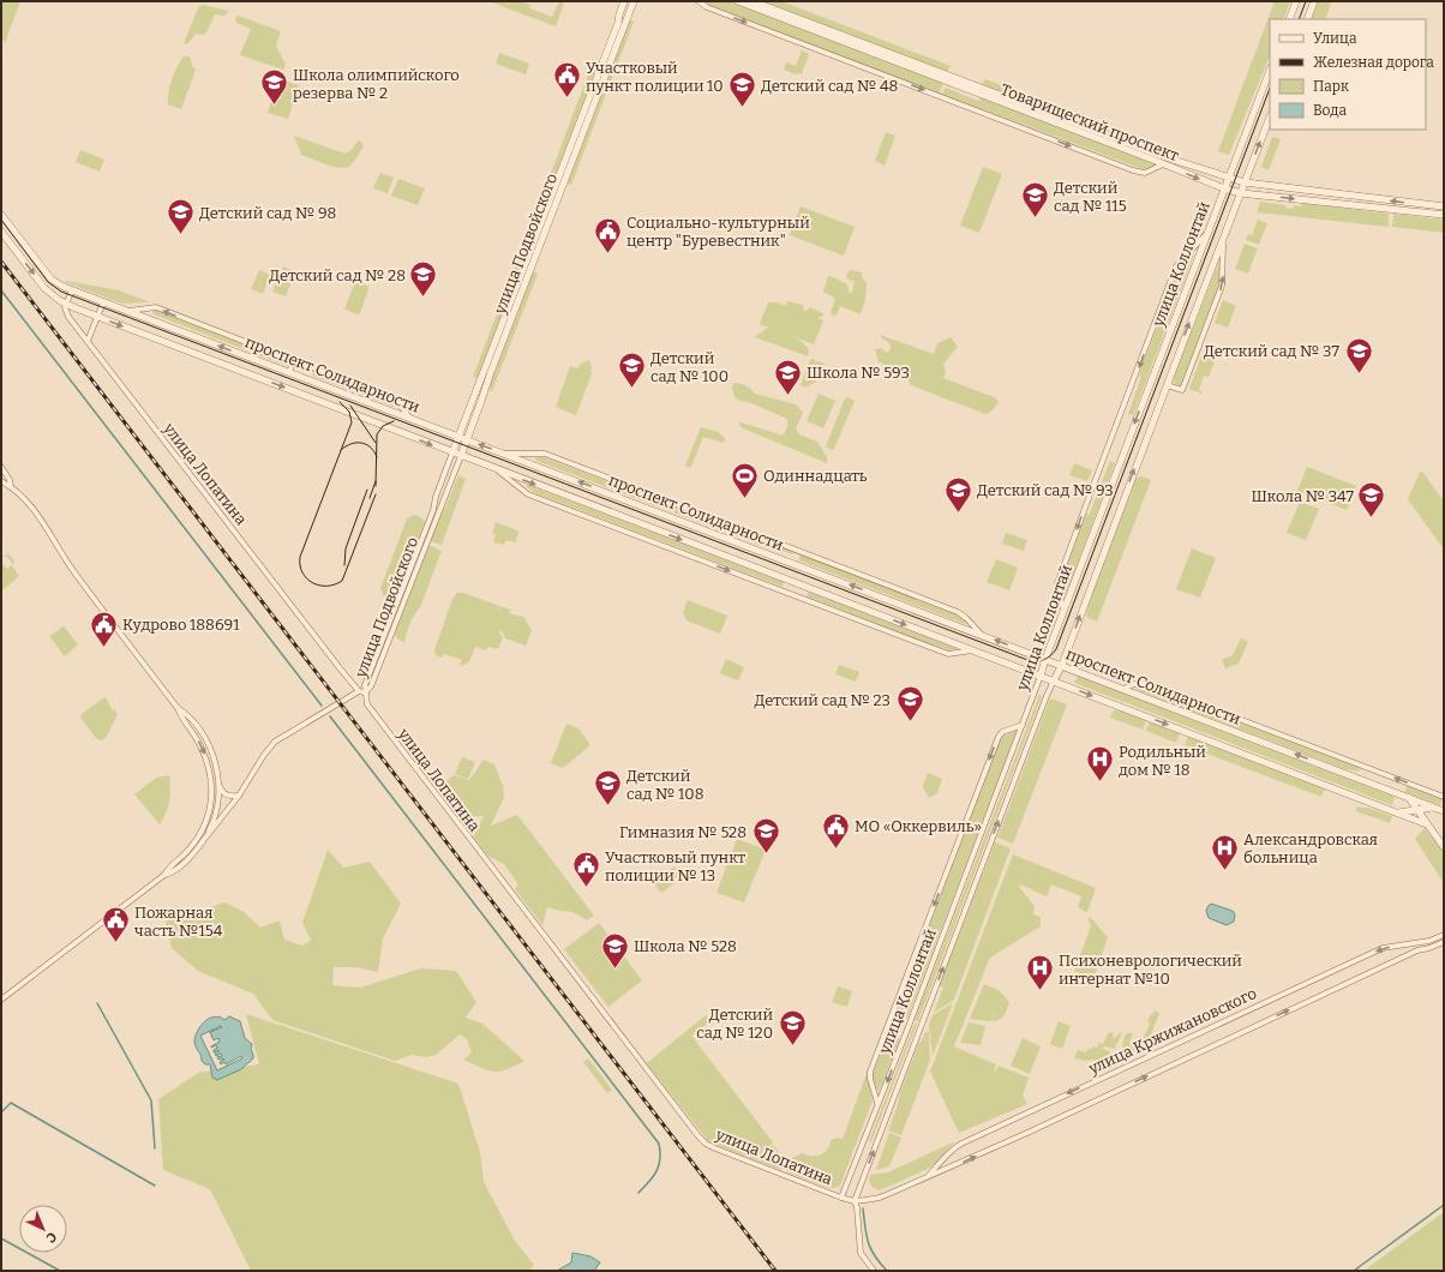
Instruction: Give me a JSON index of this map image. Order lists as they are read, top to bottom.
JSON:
{
  "streets": {
    "main road": [
      "Товарищеский проспект",
      "улица Подвойского",
      "улица Коллонтай",
      "проспект Солидарности"
    ],
    "street": ["улица Лопатина", "улица Кржижановского"]
  },
  "crossings": [
    ["Товарищеский проспект", "улица Коллонтай"],
    ["улица Подвойского", "проспект Солидарности"],
    ["улица Подвойского", "улица Лопатина"],
    ["улица Коллонтай", "проспект Солидарности"],
    ["улица Коллонтай", "улица Лопатина"],
    ["улица Коллонтай", "улица Кржижановского"],
    ["проспект Солидарности", "улица Лопатина"],
    ["улица Лопатина", "улица Кржижановского"]
  ],
  "places": {
    "public building": [
      "Участковый пункт полиции 10",
      "Социально-культурный центр \"Буревестник\"",
      "Кудрово 188691",
      "МО «Оккервиль»",
      "Участковый пункт полиции № 13",
      "Пожарная часть №154"
    ],
    "school or university": [
      "Школа олимпийского резерва № 2",
      "Детский сад № 48",
      "Детский сад № 115",
      "Детский сад № 98",
      "Детский сад № 28",
      "Детский сад № 37",
      "Детский сад № 100",
      "Школа № 593",
      "Детский сад № 93",
      "Школа № 347",
      "Детский сад № 23",
      "Детский сад № 108",
      "Гимназия № 528",
      "Школа № 528",
      "Детский сад № 120"
    ],
    "sports": ["Одиннадцать"],
    "hospital": ["Родильный дом № 18", "Александровская больница", "Психоневрологический интернат №10"]
  },
  "legend": [
    "Улица",
    "Железная дорога",
    "Парк",
    "Вода"
  ],
  "north": "bottom right"
}
